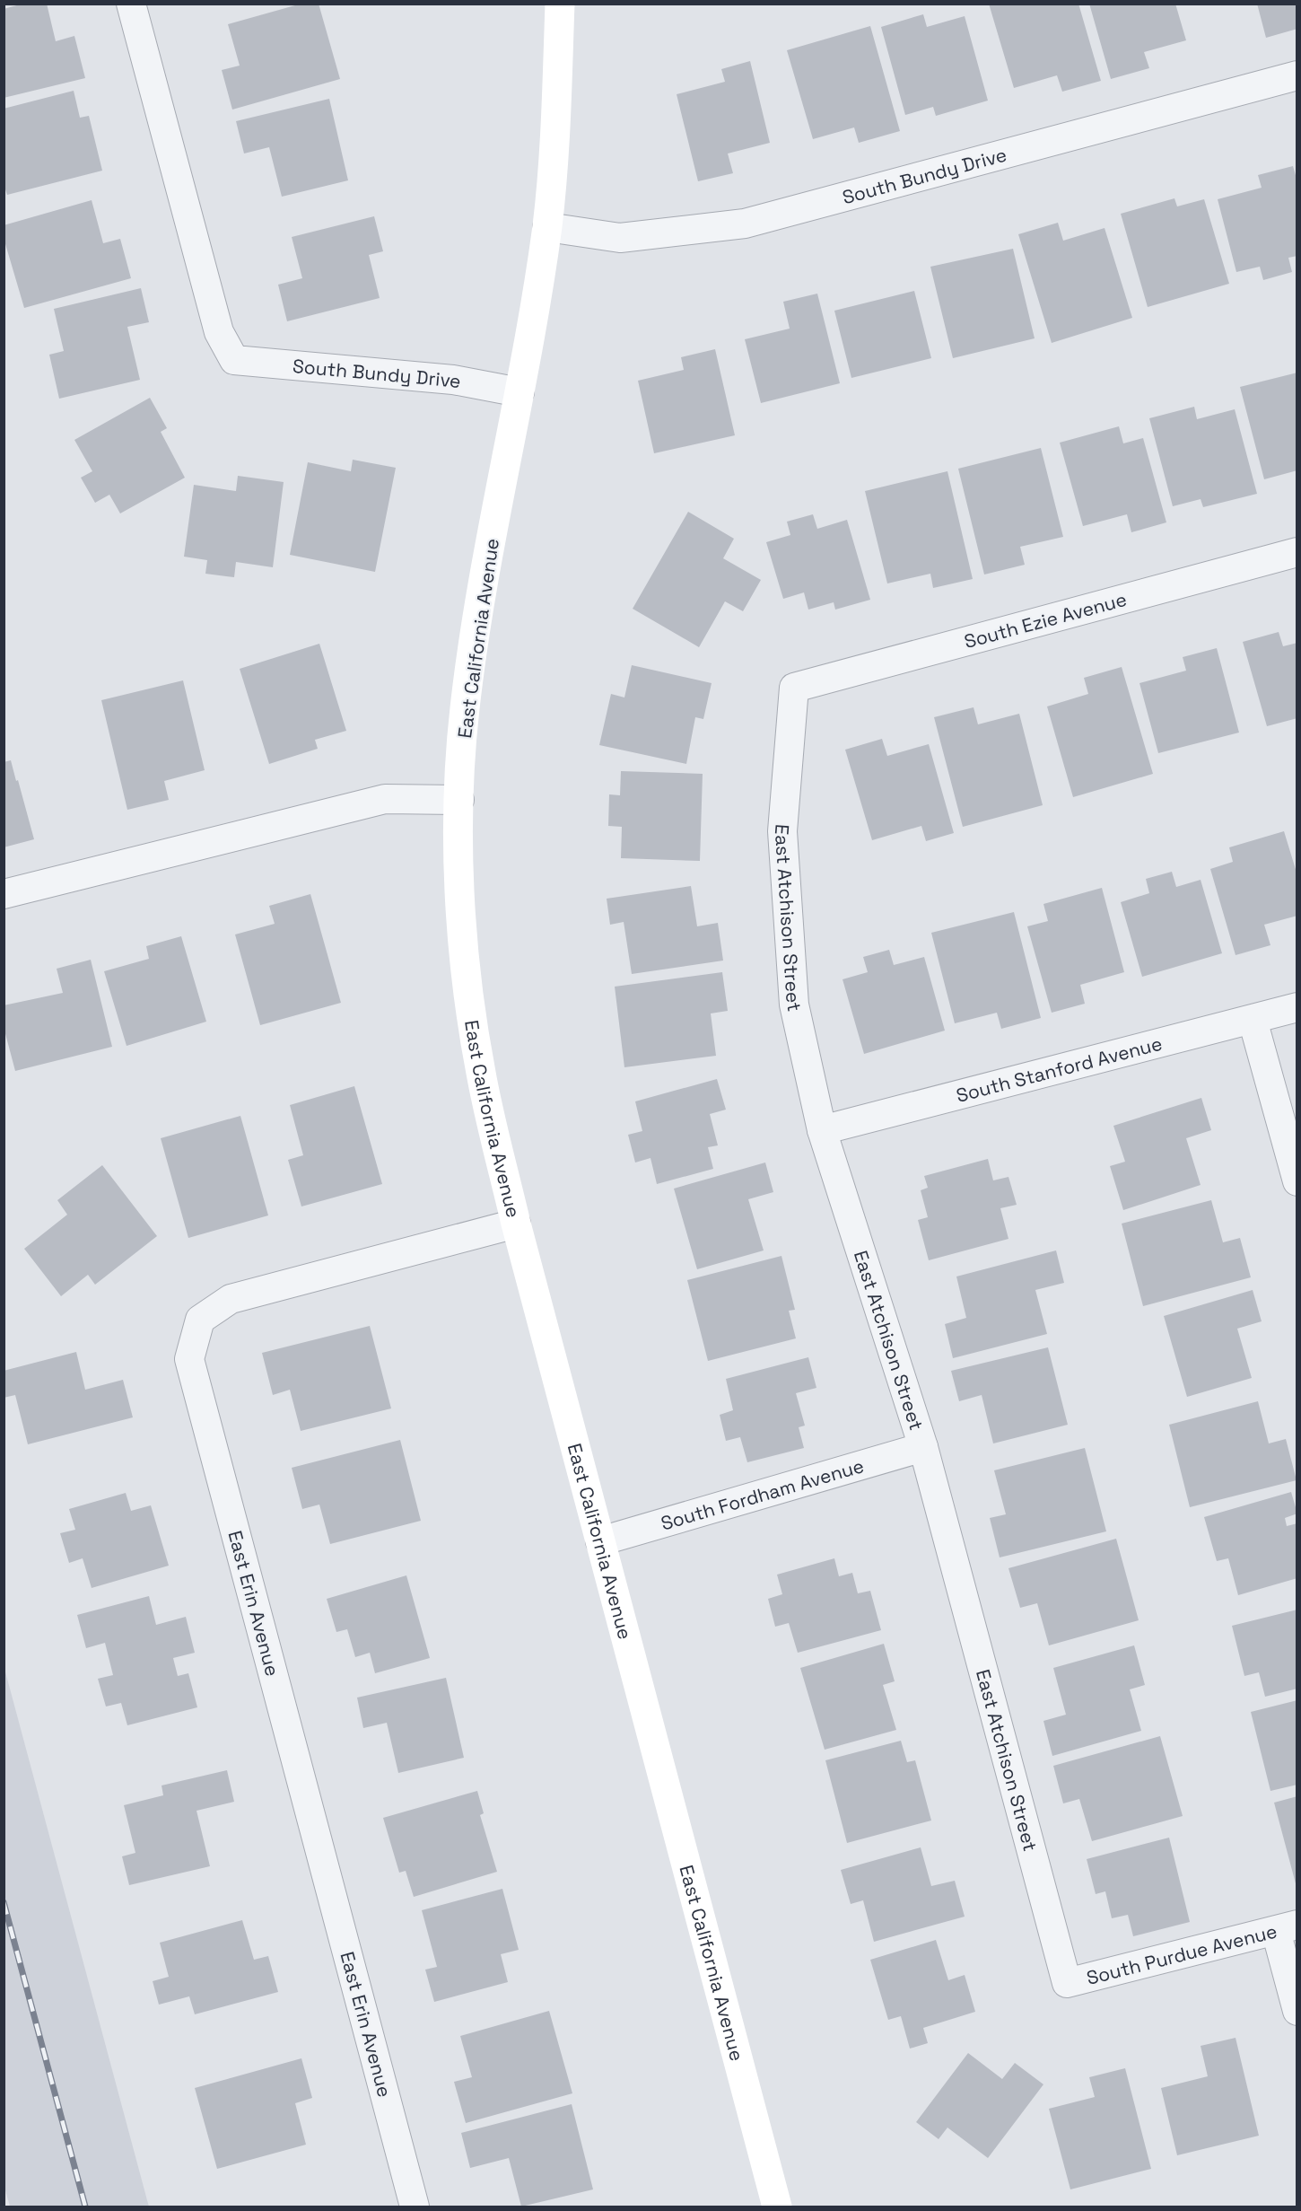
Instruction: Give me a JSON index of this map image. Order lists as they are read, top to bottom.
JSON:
{
  "streets": {
    "street": [
      "South Bundy Drive",
      "South Ezie Avenue",
      "East California Avenue",
      "East Atchison Street",
      "South Stanford Avenue",
      "South Fordham Avenue",
      "East Erin Avenue",
      "South Purdue Avenue"
    ]
  },
  "crossings": [
    ["South Bundy Drive", "East California Avenue"],
    ["South Ezie Avenue", "East Atchison Street"],
    ["East California Avenue", "South Fordham Avenue"],
    ["East California Avenue", "East Erin Avenue"],
    ["East Atchison Street", "South Stanford Avenue"],
    ["East Atchison Street", "South Fordham Avenue"],
    ["East Atchison Street", "South Purdue Avenue"]
  ]
}
